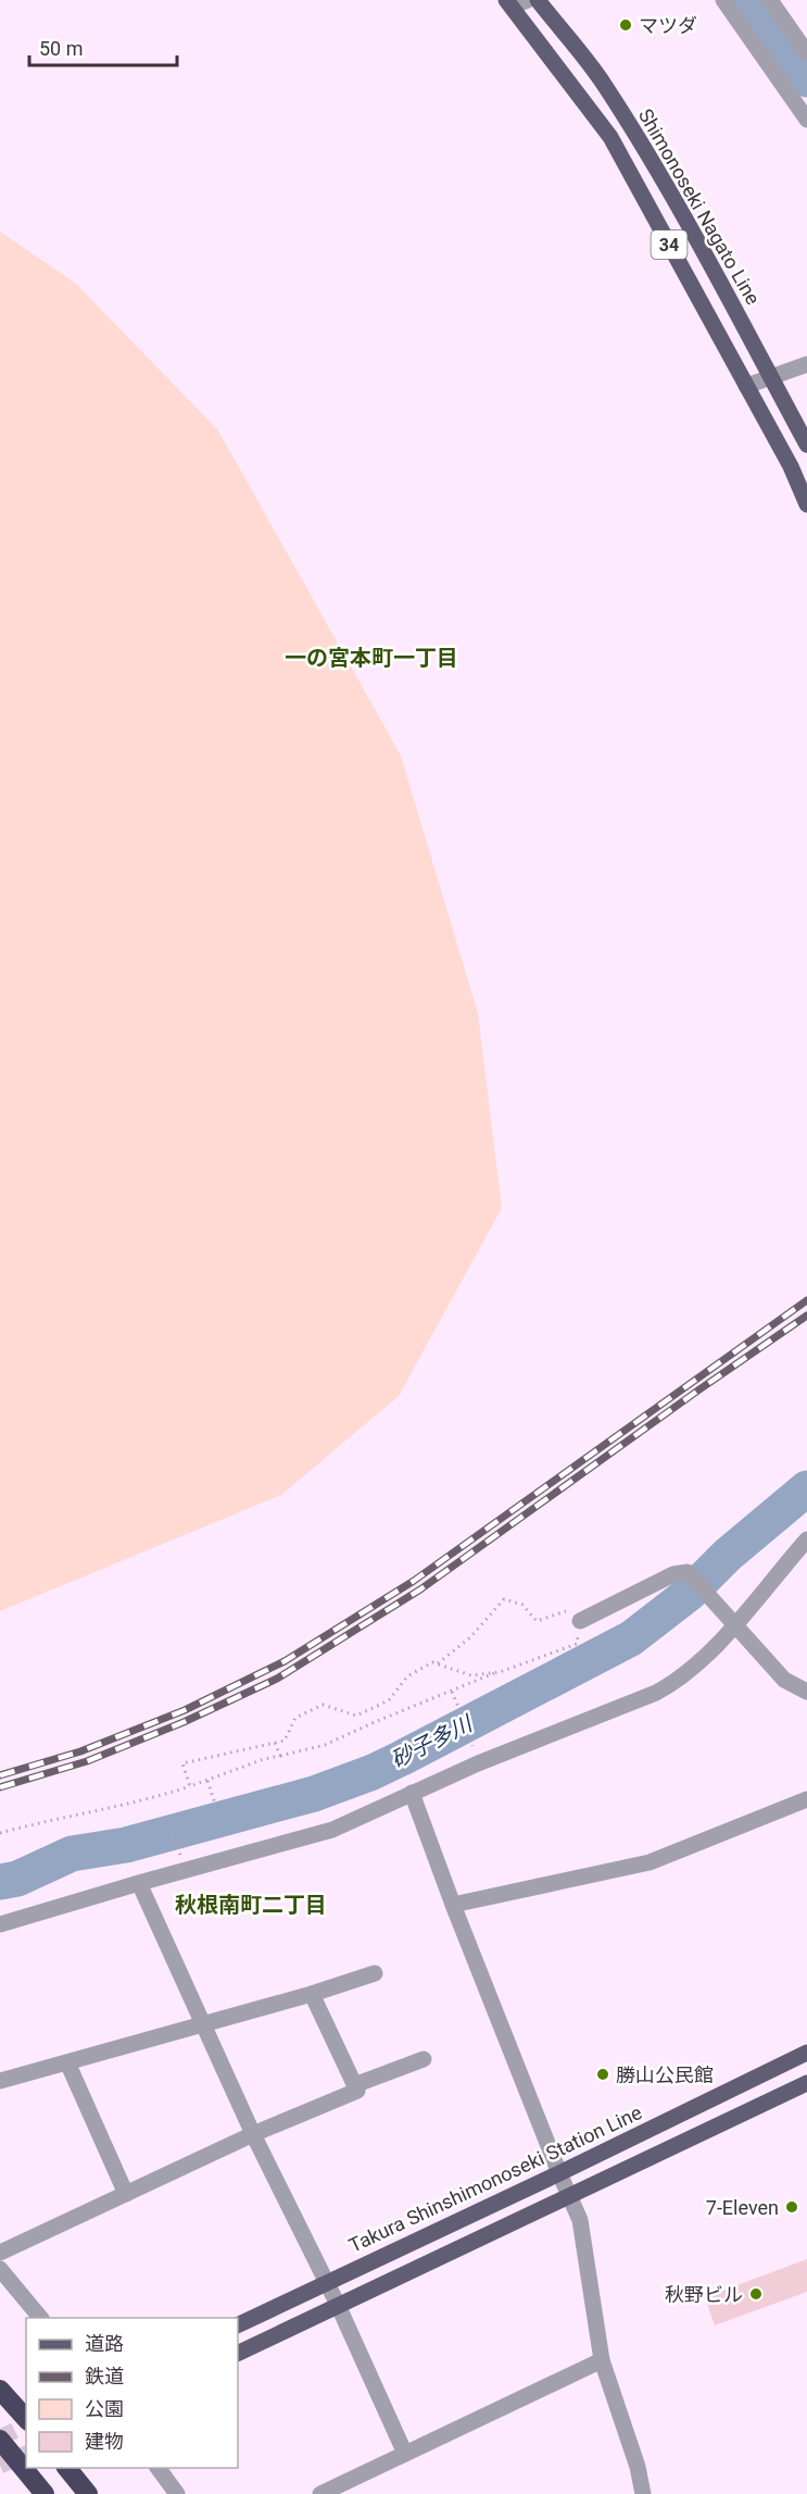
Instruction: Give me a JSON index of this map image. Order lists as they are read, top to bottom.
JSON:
{
  "streets": {
    "main road": ["Shimonoseki Nagato Line", "34", "Takura Shinshimonoseki Station Line"]
  },
  "districts": ["一の宮本町一丁目", "秋根南町二丁目"],
  "water": ["砂子多川"],
  "places": [
    "マツダ",
    "勝山公民館",
    "7-Eleven",
    "秋野ビル"
  ],
  "legend": [
    "道路",
    "鉄道",
    "公園",
    "建物"
  ],
  "scale_bar": "50 m"
}
